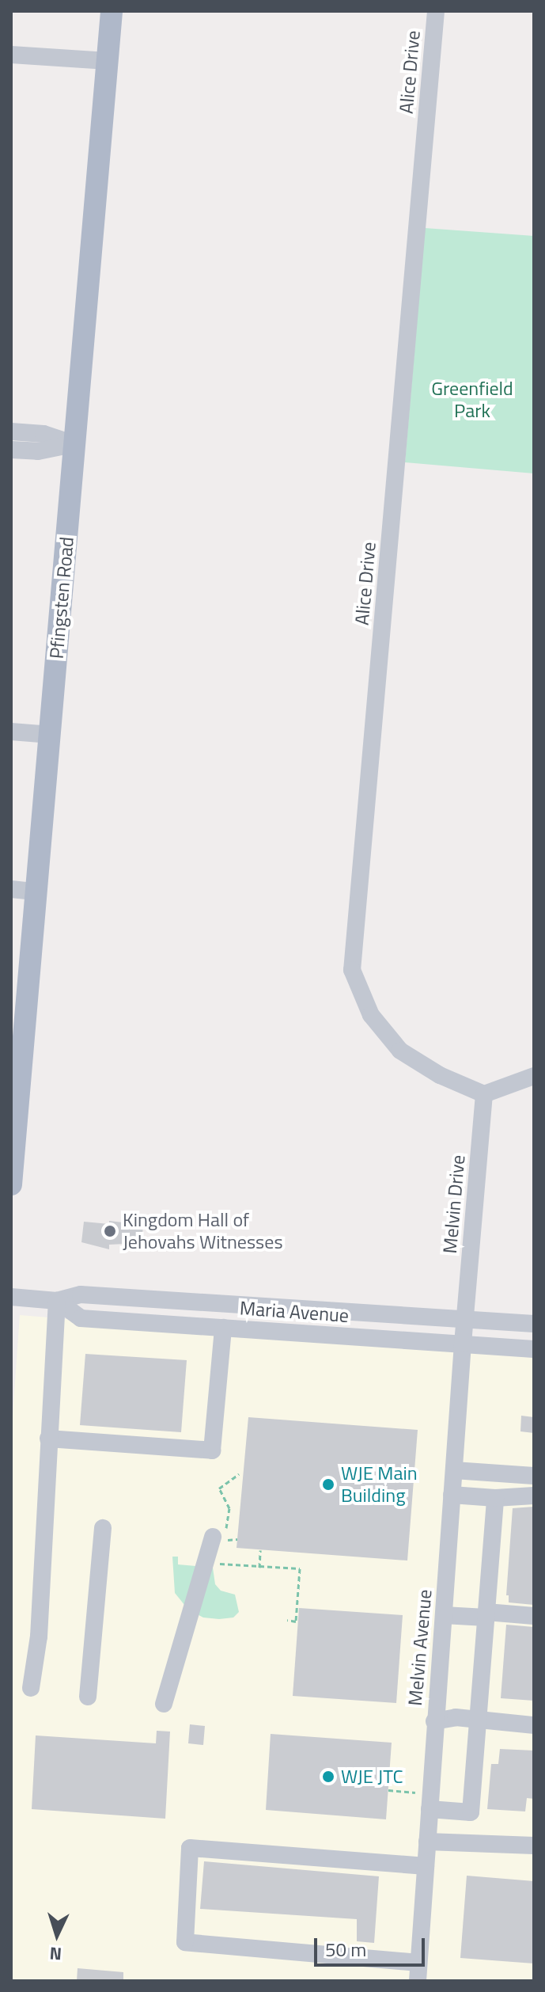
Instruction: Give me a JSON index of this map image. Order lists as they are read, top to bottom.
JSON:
{
  "streets": {
    "main road": ["Pfingsten Road"],
    "street": [
      "Alice Drive",
      "Melvin Drive",
      "Maria Avenue",
      "Melvin Avenue"
    ]
  },
  "crossings": [
    ["Alice Drive", "Melvin Drive"],
    ["Melvin Drive", "Maria Avenue"],
    ["Melvin Drive", "Melvin Avenue"],
    ["Maria Avenue", "Melvin Avenue"]
  ],
  "parks": ["Greenfield Park"],
  "places": ["Kingdom Hall of Jehovahs Witnesses", "WJE Main Building", "WJE JTC"],
  "scale_bar": "50 m",
  "north": "bottom"
}
